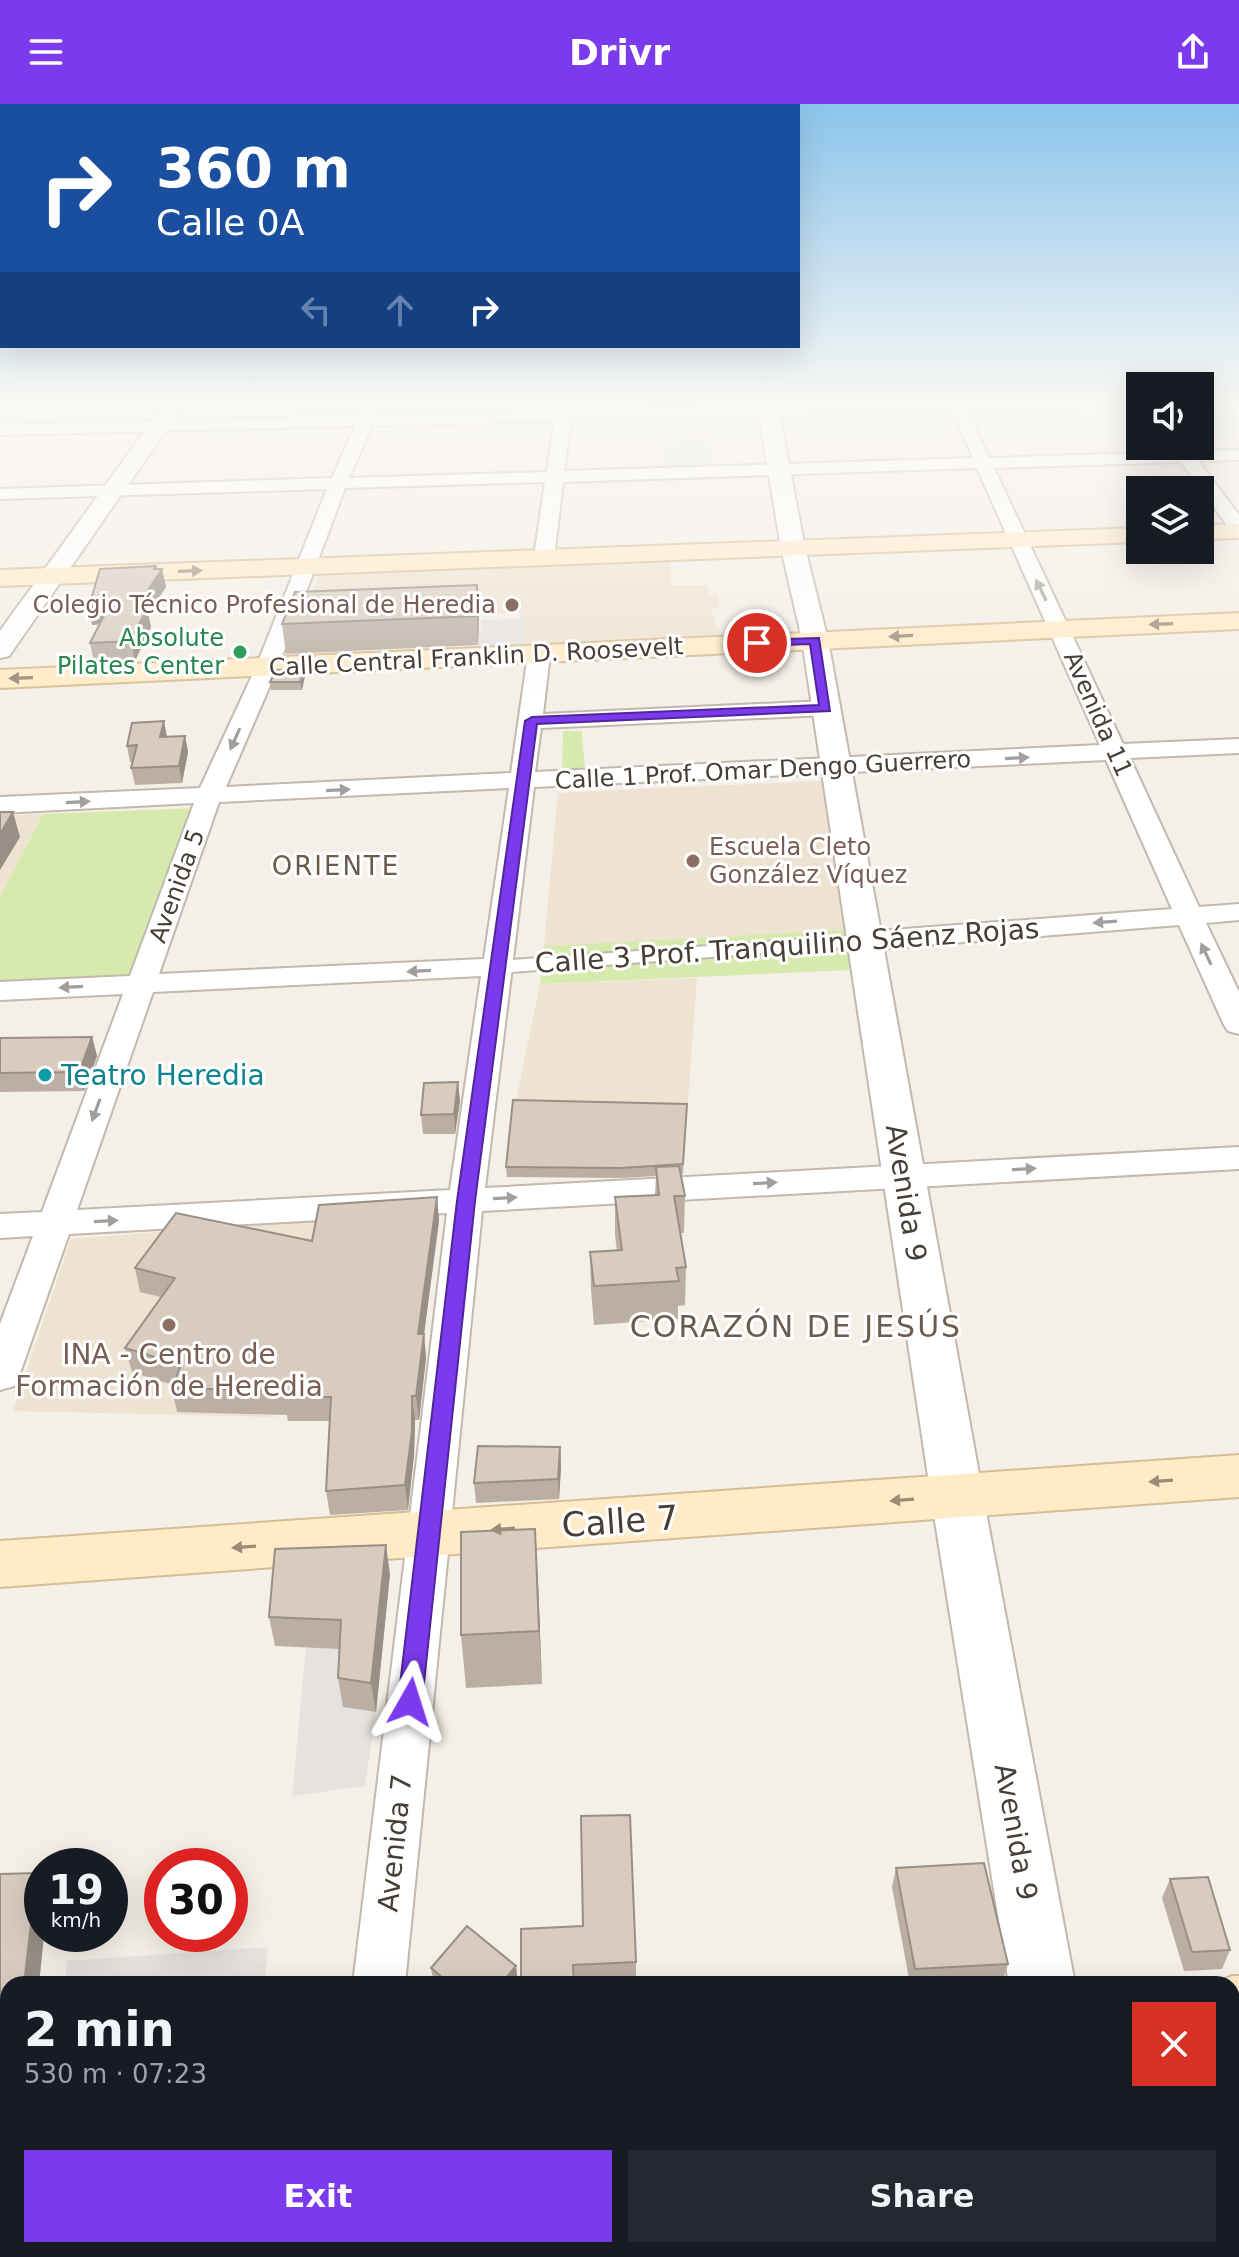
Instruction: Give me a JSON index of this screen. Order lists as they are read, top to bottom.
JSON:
{
  "streets": {
    "main road": ["Calle Central Franklin D. Roosevelt", "Calle 7"],
    "street": [
      "Avenida 11",
      "Calle 1 Prof. Omar Dengo Guerrero",
      "Avenida 5",
      "Calle 3 Prof. Tranquilino Sáenz Rojas",
      "Avenida 9",
      "Avenida 7"
    ]
  },
  "crossings": [
    ["Calle Central Franklin D. Roosevelt", "Avenida 11"],
    ["Calle Central Franklin D. Roosevelt", "Avenida 5"],
    ["Calle Central Franklin D. Roosevelt", "Avenida 9"],
    ["Calle Central Franklin D. Roosevelt", "Avenida 7"],
    ["Avenida 11", "Calle 1 Prof. Omar Dengo Guerrero"],
    ["Avenida 11", "Calle 3 Prof. Tranquilino Sáenz Rojas"],
    ["Calle 1 Prof. Omar Dengo Guerrero", "Avenida 5"],
    ["Calle 1 Prof. Omar Dengo Guerrero", "Avenida 9"],
    ["Calle 1 Prof. Omar Dengo Guerrero", "Avenida 7"],
    ["Avenida 5", "Calle 3 Prof. Tranquilino Sáenz Rojas"],
    ["Calle 3 Prof. Tranquilino Sáenz Rojas", "Avenida 9"],
    ["Calle 3 Prof. Tranquilino Sáenz Rojas", "Avenida 7"],
    ["Avenida 9", "Calle 7"],
    ["Calle 7", "Avenida 7"]
  ],
  "one_way": [
    "Avenida 11",
    "Calle 1 Prof. Omar Dengo Guerrero",
    "Avenida 5",
    "Calle 7"
  ],
  "districts": ["ORIENTE", "CORAZÓN DE JESÚS"],
  "places": [
    "Colegio Técnico Profesional de Heredia",
    "Absolute Pilates Center",
    "Escuela Cleto González Víquez",
    "Teatro Heredia",
    "INA - Centro de Formación de Heredia"
  ],
  "page": {
    "header": "Drivr",
    "turn": ["360 m", "Calle 0A"],
    "speed": "19 km/h",
    "limit": "30",
    "heading": ["2 min", "530 m · 07:23"],
    "buttons": ["Exit", "Share"]
  }
}
